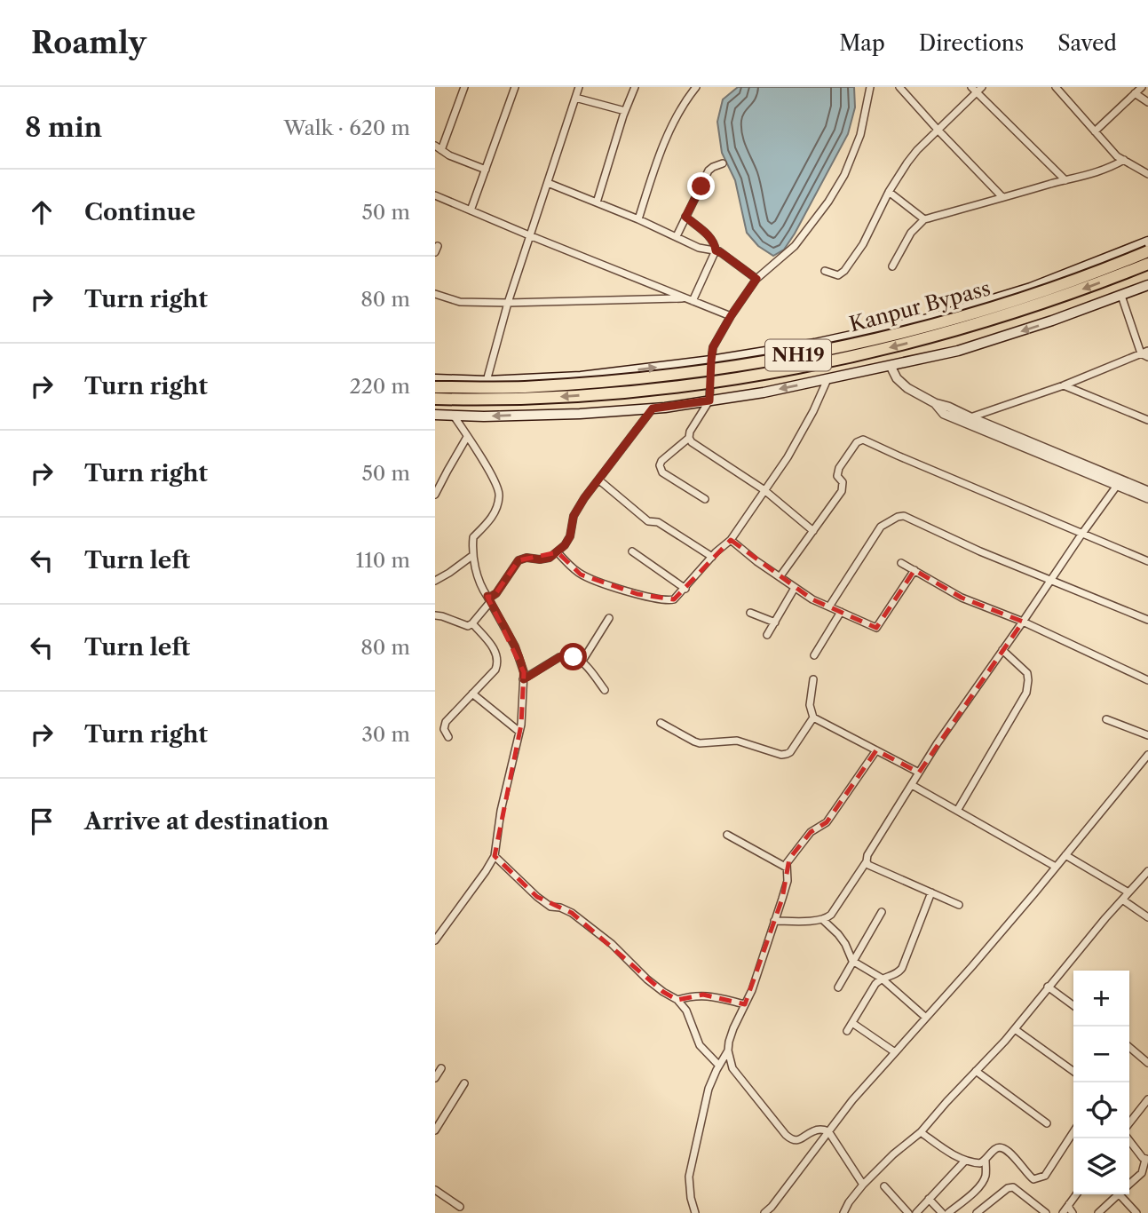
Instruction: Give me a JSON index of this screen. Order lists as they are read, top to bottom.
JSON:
{
  "streets": {
    "highway": ["Kanpur Bypass", "NH19"]
  },
  "page": {
    "header": "Roamly",
    "nav": ["Map", "Directions", "Saved"],
    "heading": ["8 min", "Walk · 620 m"],
    "list": [
      ["Continue", "50 m"],
      ["Turn right", "80 m"],
      ["Turn right", "220 m"],
      ["Turn right", "50 m"],
      ["Turn left", "110 m"],
      ["Turn left", "80 m"],
      ["Turn right", "30 m"],
      "Arrive at destination"
    ],
    "map_buttons": ["+", "−"]
  }
}
